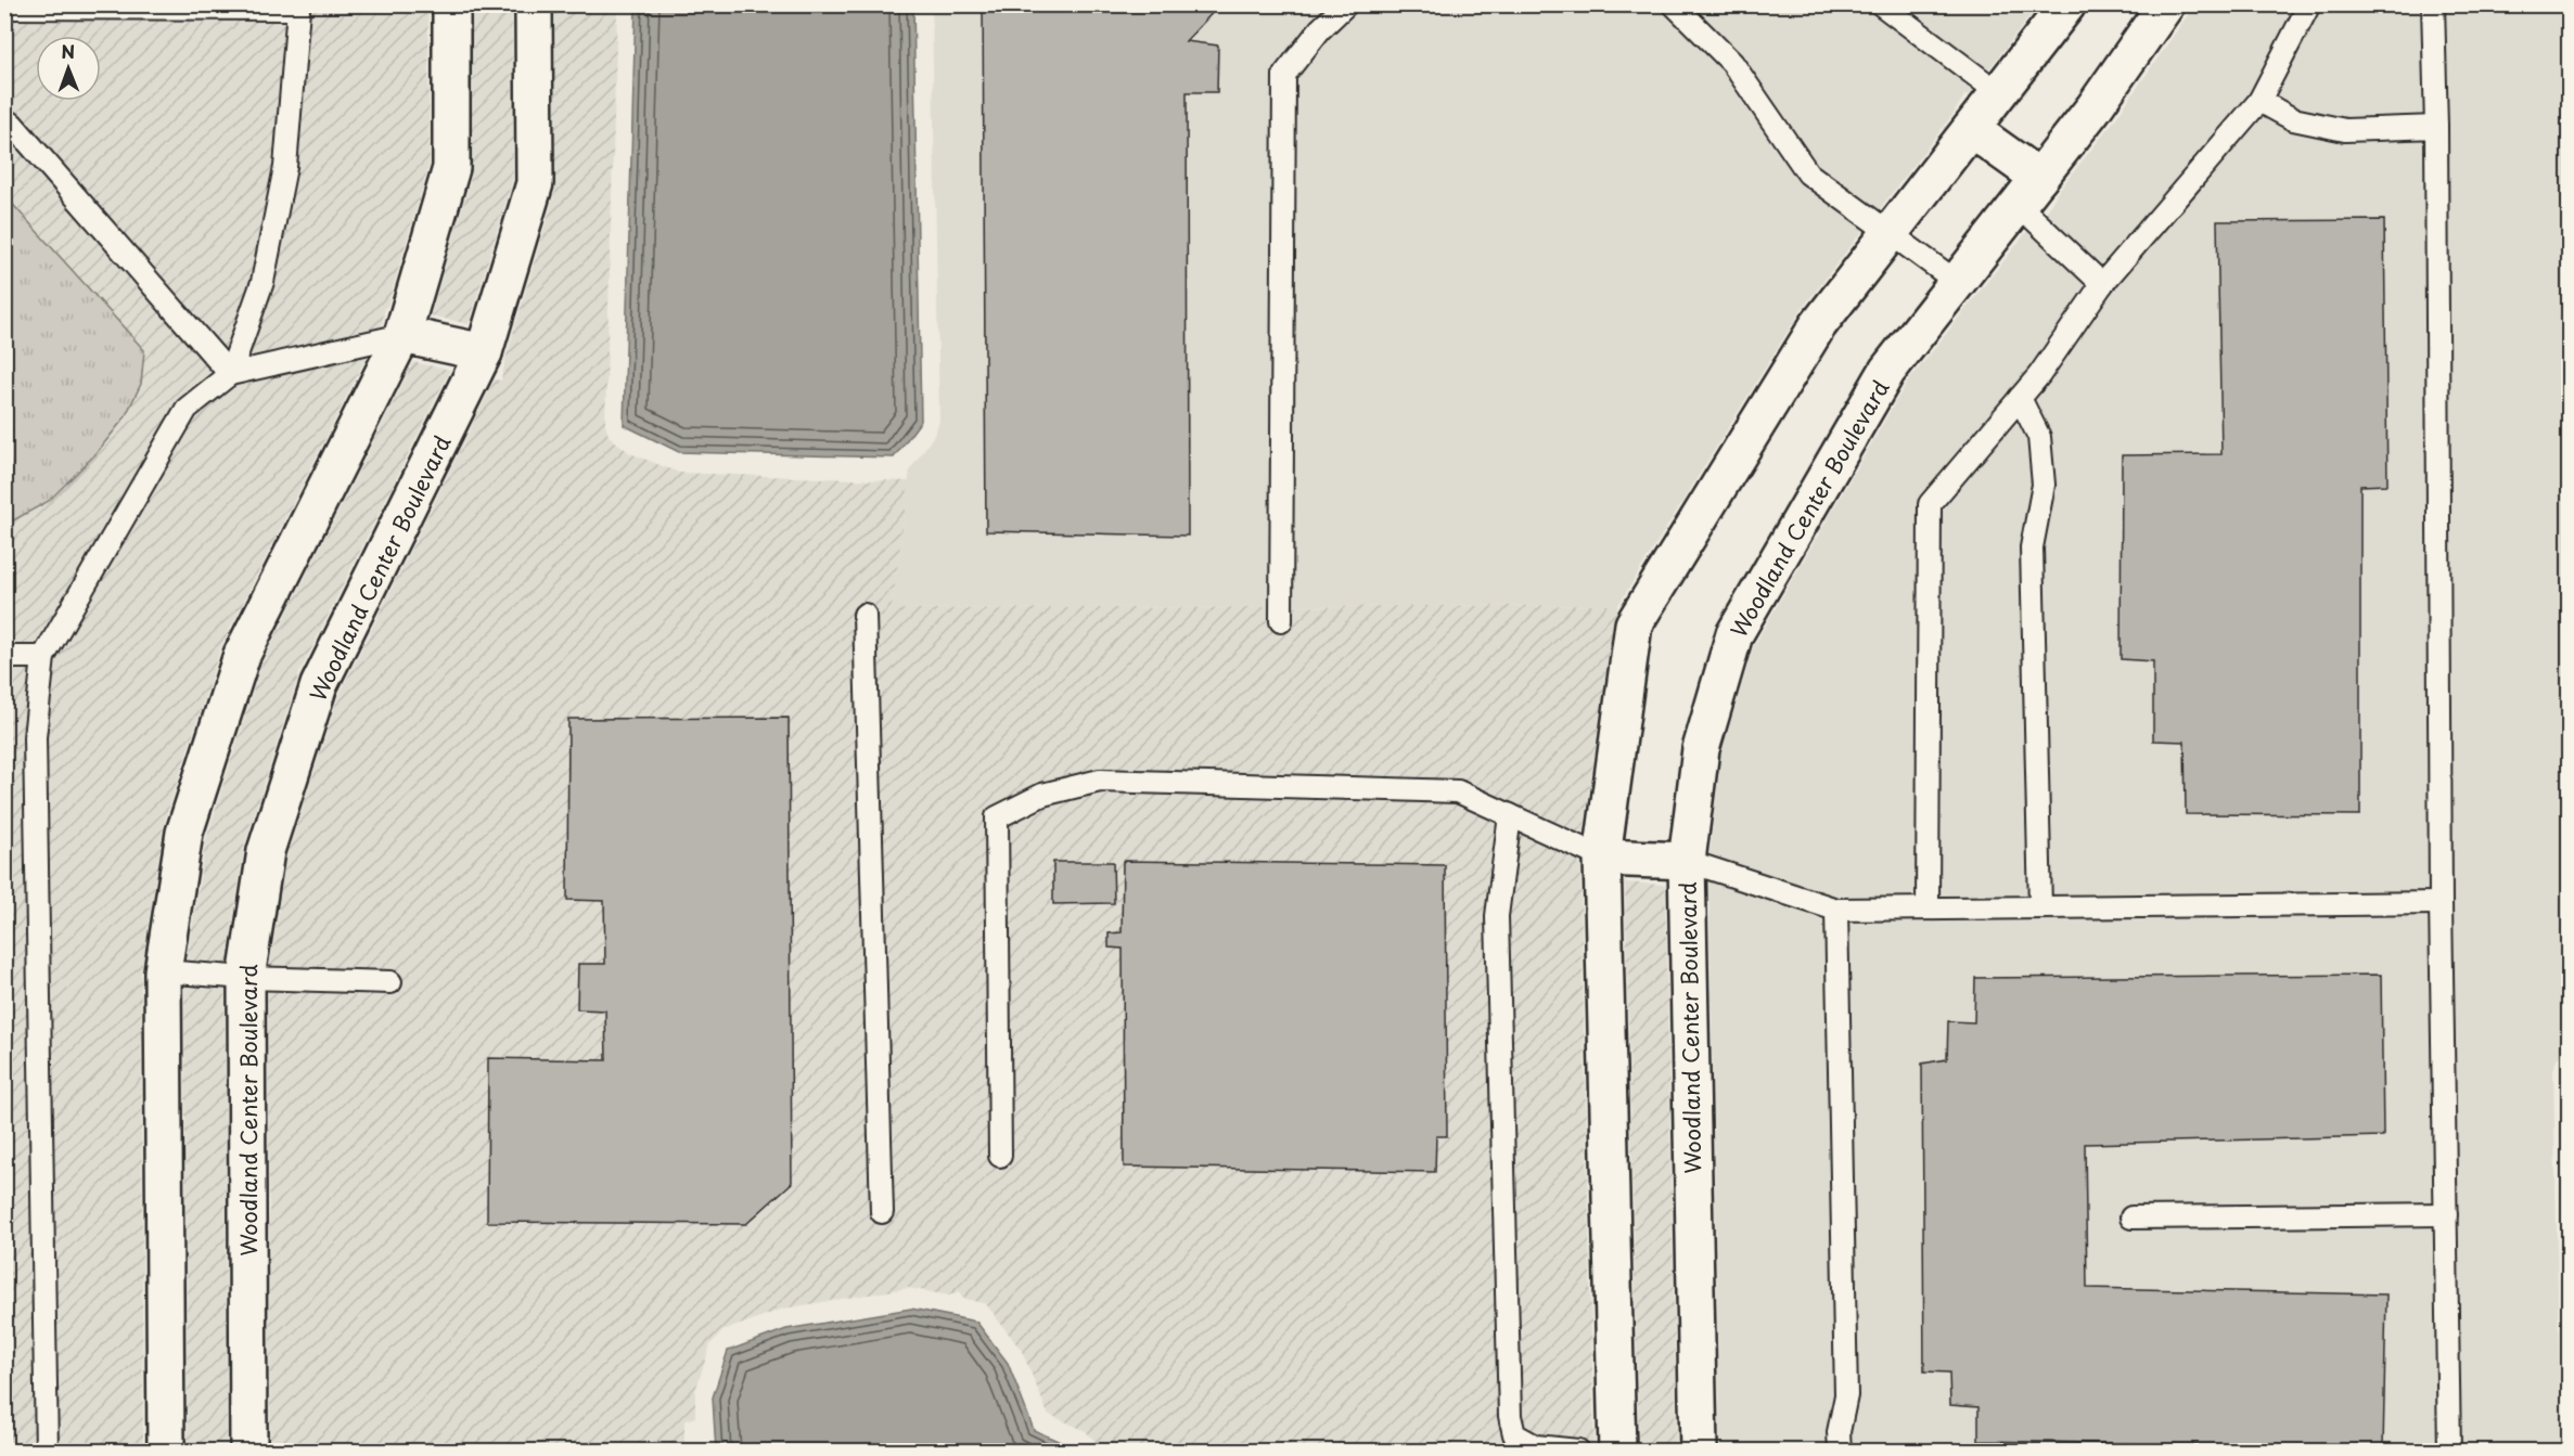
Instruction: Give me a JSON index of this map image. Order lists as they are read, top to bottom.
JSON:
{
  "streets": {
    "street": ["Woodland Center Boulevard"]
  },
  "north": "top"
}
